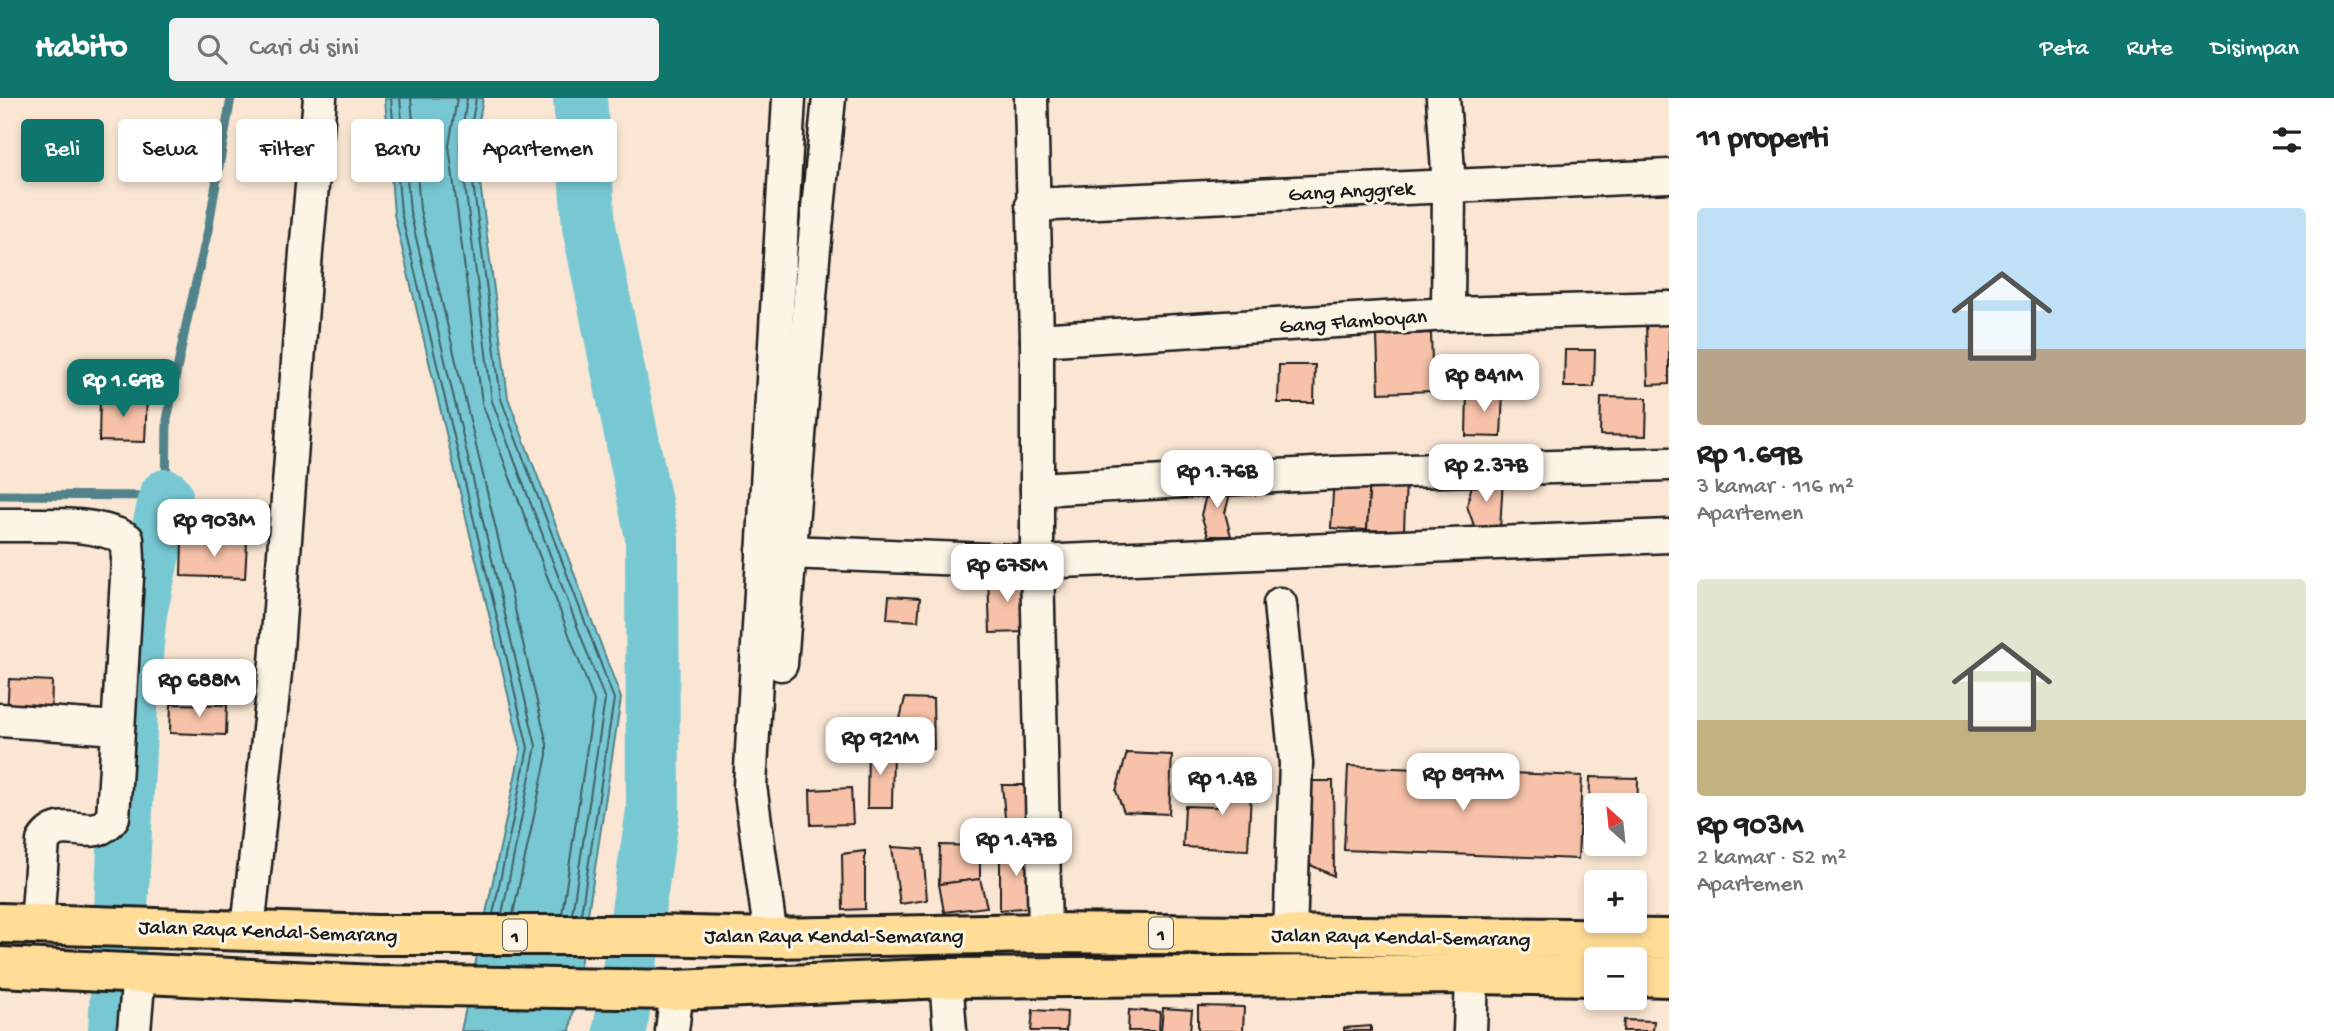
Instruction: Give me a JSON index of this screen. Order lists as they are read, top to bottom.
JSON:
{
  "streets": {
    "highway": ["Jalan Raya Kendal-Semarang", "1"],
    "street": ["Gang Anggrek", "Gang Flamboyan"]
  },
  "north": "top left",
  "page": {
    "header": "Habito",
    "search": "Cari di sini",
    "nav": ["Peta", "Rute", "Disimpan"],
    "heading": "11 properti",
    "chip": [
      "Beli",
      "Sewa",
      "Filter",
      "Baru",
      "Apartemen"
    ],
    "list": [
      {
        "name": "Rp 1.69B",
        "note": "3 kamar · 116 m² · Apartemen"
      },
      {
        "name": "Rp 903M",
        "note": "2 kamar · 52 m² · Apartemen"
      }
    ],
    "price": [
      "Rp 841M",
      "Rp 1.69B",
      "Rp 2.37B",
      "Rp 1.76B",
      "Rp 903M",
      "Rp 675M",
      "Rp 688M",
      "Rp 921M",
      "Rp 897M",
      "Rp 1.4B",
      "Rp 1.47B"
    ],
    "map_buttons": ["+", "−"]
  }
}
